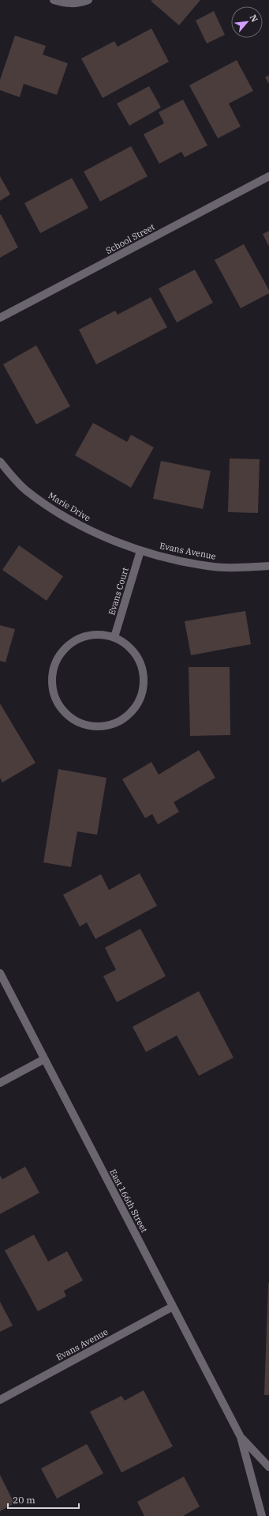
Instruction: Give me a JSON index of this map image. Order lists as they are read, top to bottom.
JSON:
{
  "streets": {
    "street": [
      "School Street",
      "Marie Drive",
      "Evans Avenue",
      "Evans Court",
      "East 166th Street"
    ]
  },
  "crossings": [
    ["Marie Drive", "Evans Avenue"],
    ["Marie Drive", "Evans Court"],
    ["Evans Avenue", "Evans Court"],
    ["Evans Avenue", "East 166th Street"]
  ],
  "scale_bar": "20 m",
  "north": "top right"
}
